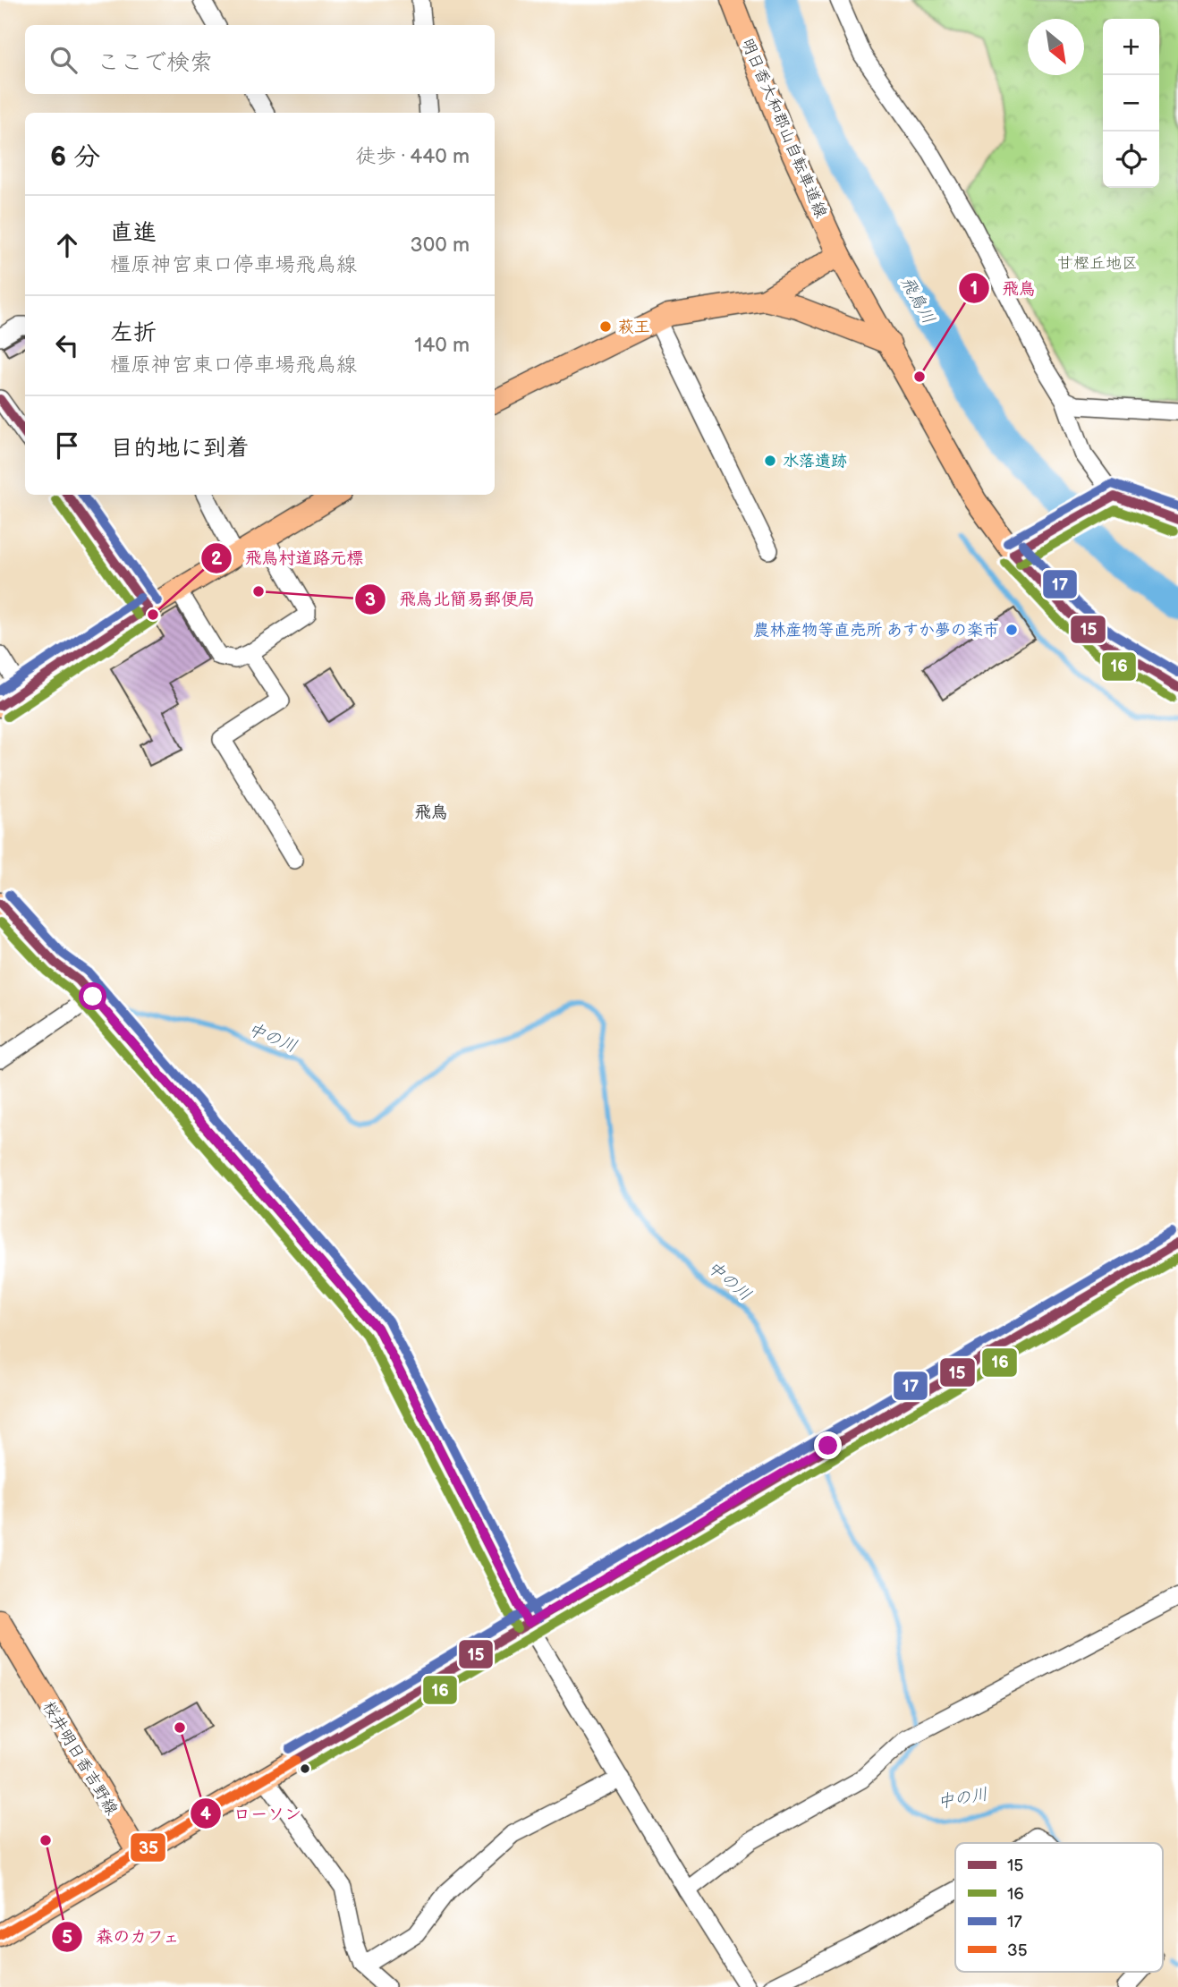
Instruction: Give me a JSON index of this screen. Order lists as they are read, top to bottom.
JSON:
{
  "streets": {
    "main road": ["明日香大和郡山自転車道線", "桜井明日香吉野線"]
  },
  "districts": ["飛鳥"],
  "water": ["飛鳥川", "中の川"],
  "parks": ["甘樫丘地区"],
  "places": [
    "萩王",
    "飛鳥",
    "水落遺跡",
    "飛鳥北簡易郵便局",
    "飛鳥村道路元標",
    "農林産物等直売所 あすか夢の楽市",
    "ローソン",
    "森のカフェ"
  ],
  "lines": [
    "transit line 15",
    "transit line 17",
    "transit line 16",
    "transit line 35"
  ],
  "legend": [
    "15",
    "16",
    "17",
    "35"
  ],
  "north": "bottom right",
  "page": {
    "map_buttons": ["+", "−"],
    "search": "ここで検索",
    "heading": ["6 分", "徒歩 · 440 m"],
    "list": [
      ["直進", "橿原神宮東口停車場飛鳥線", "300 m"],
      ["左折", "橿原神宮東口停車場飛鳥線", "140 m"],
      "目的地に到着"
    ]
  }
}
